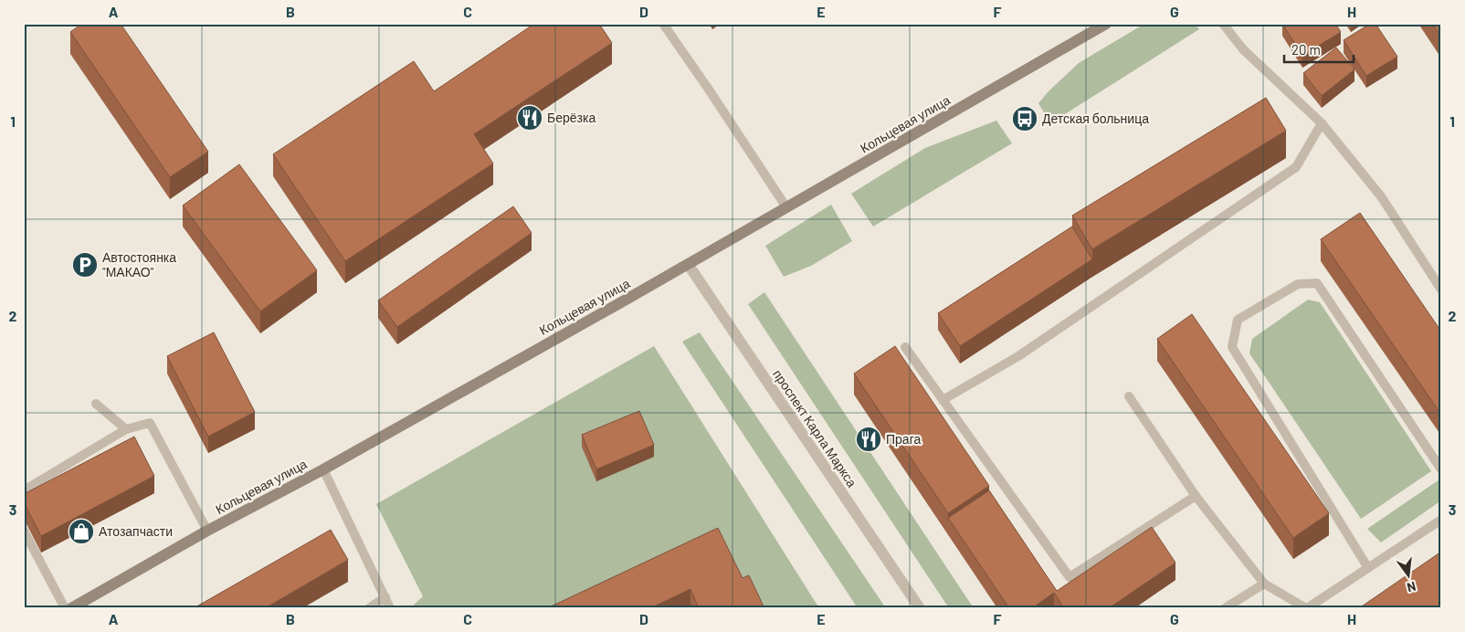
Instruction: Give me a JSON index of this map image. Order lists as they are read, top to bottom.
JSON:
{
  "streets": {
    "main road": ["Кольцевая улица"],
    "street": ["проспект Карла Маркса"]
  },
  "crossings": [
    ["Кольцевая улица", "проспект Карла Маркса"]
  ],
  "places": {
    "restaurant": ["Берёзка", "Прага"],
    "bus stop": ["Детская больница"],
    "parking": ["Автостоянка \"МАКАО\""],
    "shop": ["Атозапчасти"]
  },
  "scale_bar": "20 m",
  "north": "bottom",
  "grid": {
    "columns": [
      "A",
      "B",
      "C",
      "D",
      "E",
      "F",
      "G",
      "H"
    ],
    "rows": ["1", "2", "3"]
  }
}
